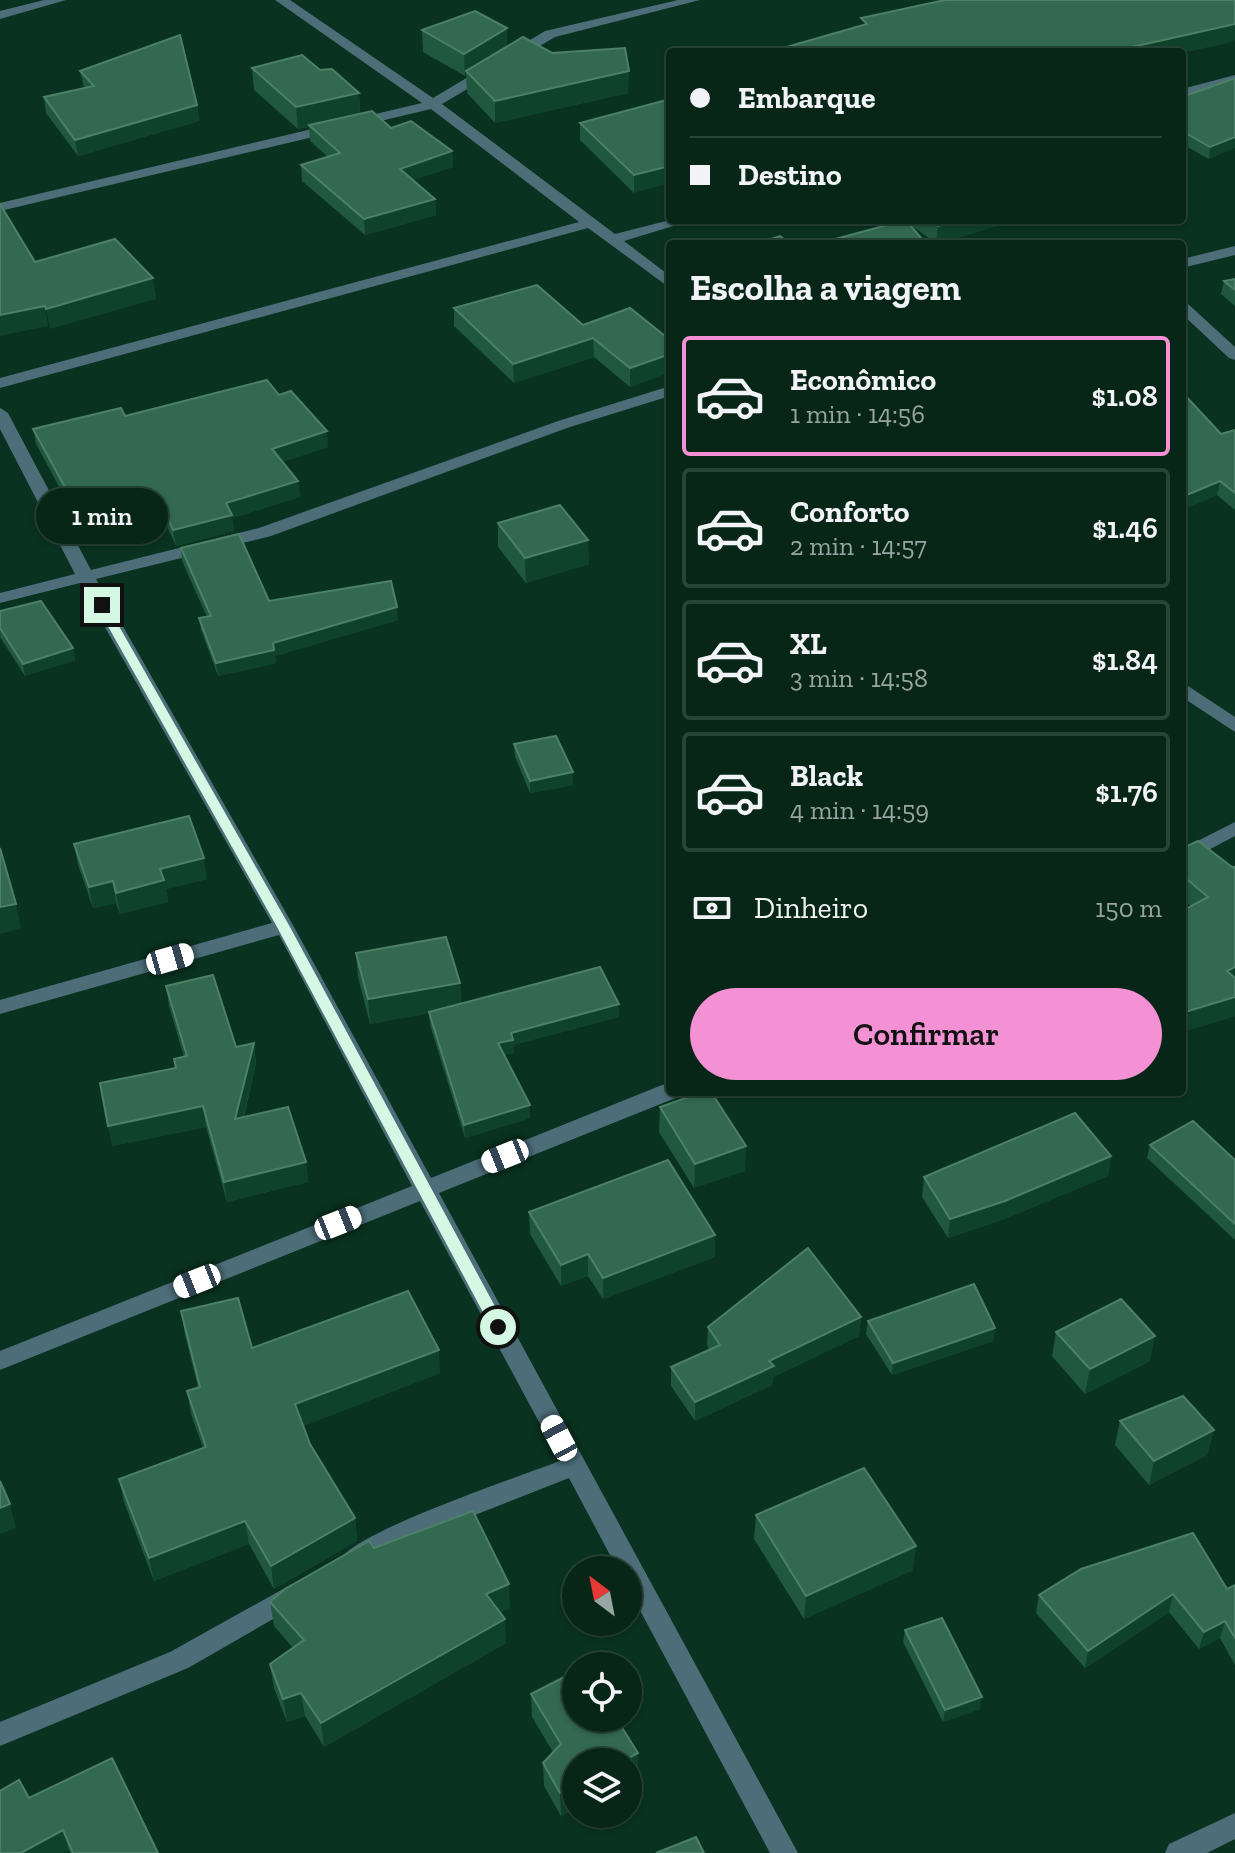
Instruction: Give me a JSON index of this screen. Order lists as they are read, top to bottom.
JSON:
{
  "north": "top left",
  "page": {
    "banner": ["Embarque", "Destino"],
    "heading": "Escolha a viagem",
    "list": [
      {
        "name": "Econômico",
        "note": "1 min · 14:56",
        "value": "$1.08"
      },
      {
        "name": "Conforto",
        "note": "2 min · 14:57",
        "value": "$1.46"
      },
      {
        "name": "XL",
        "note": "3 min · 14:58",
        "value": "$1.84"
      },
      {
        "name": "Black",
        "note": "4 min · 14:59",
        "value": "$1.76"
      }
    ],
    "bubble": "1 min",
    "pay": ["Dinheiro", "150 m"],
    "buttons": "Confirmar"
  }
}
